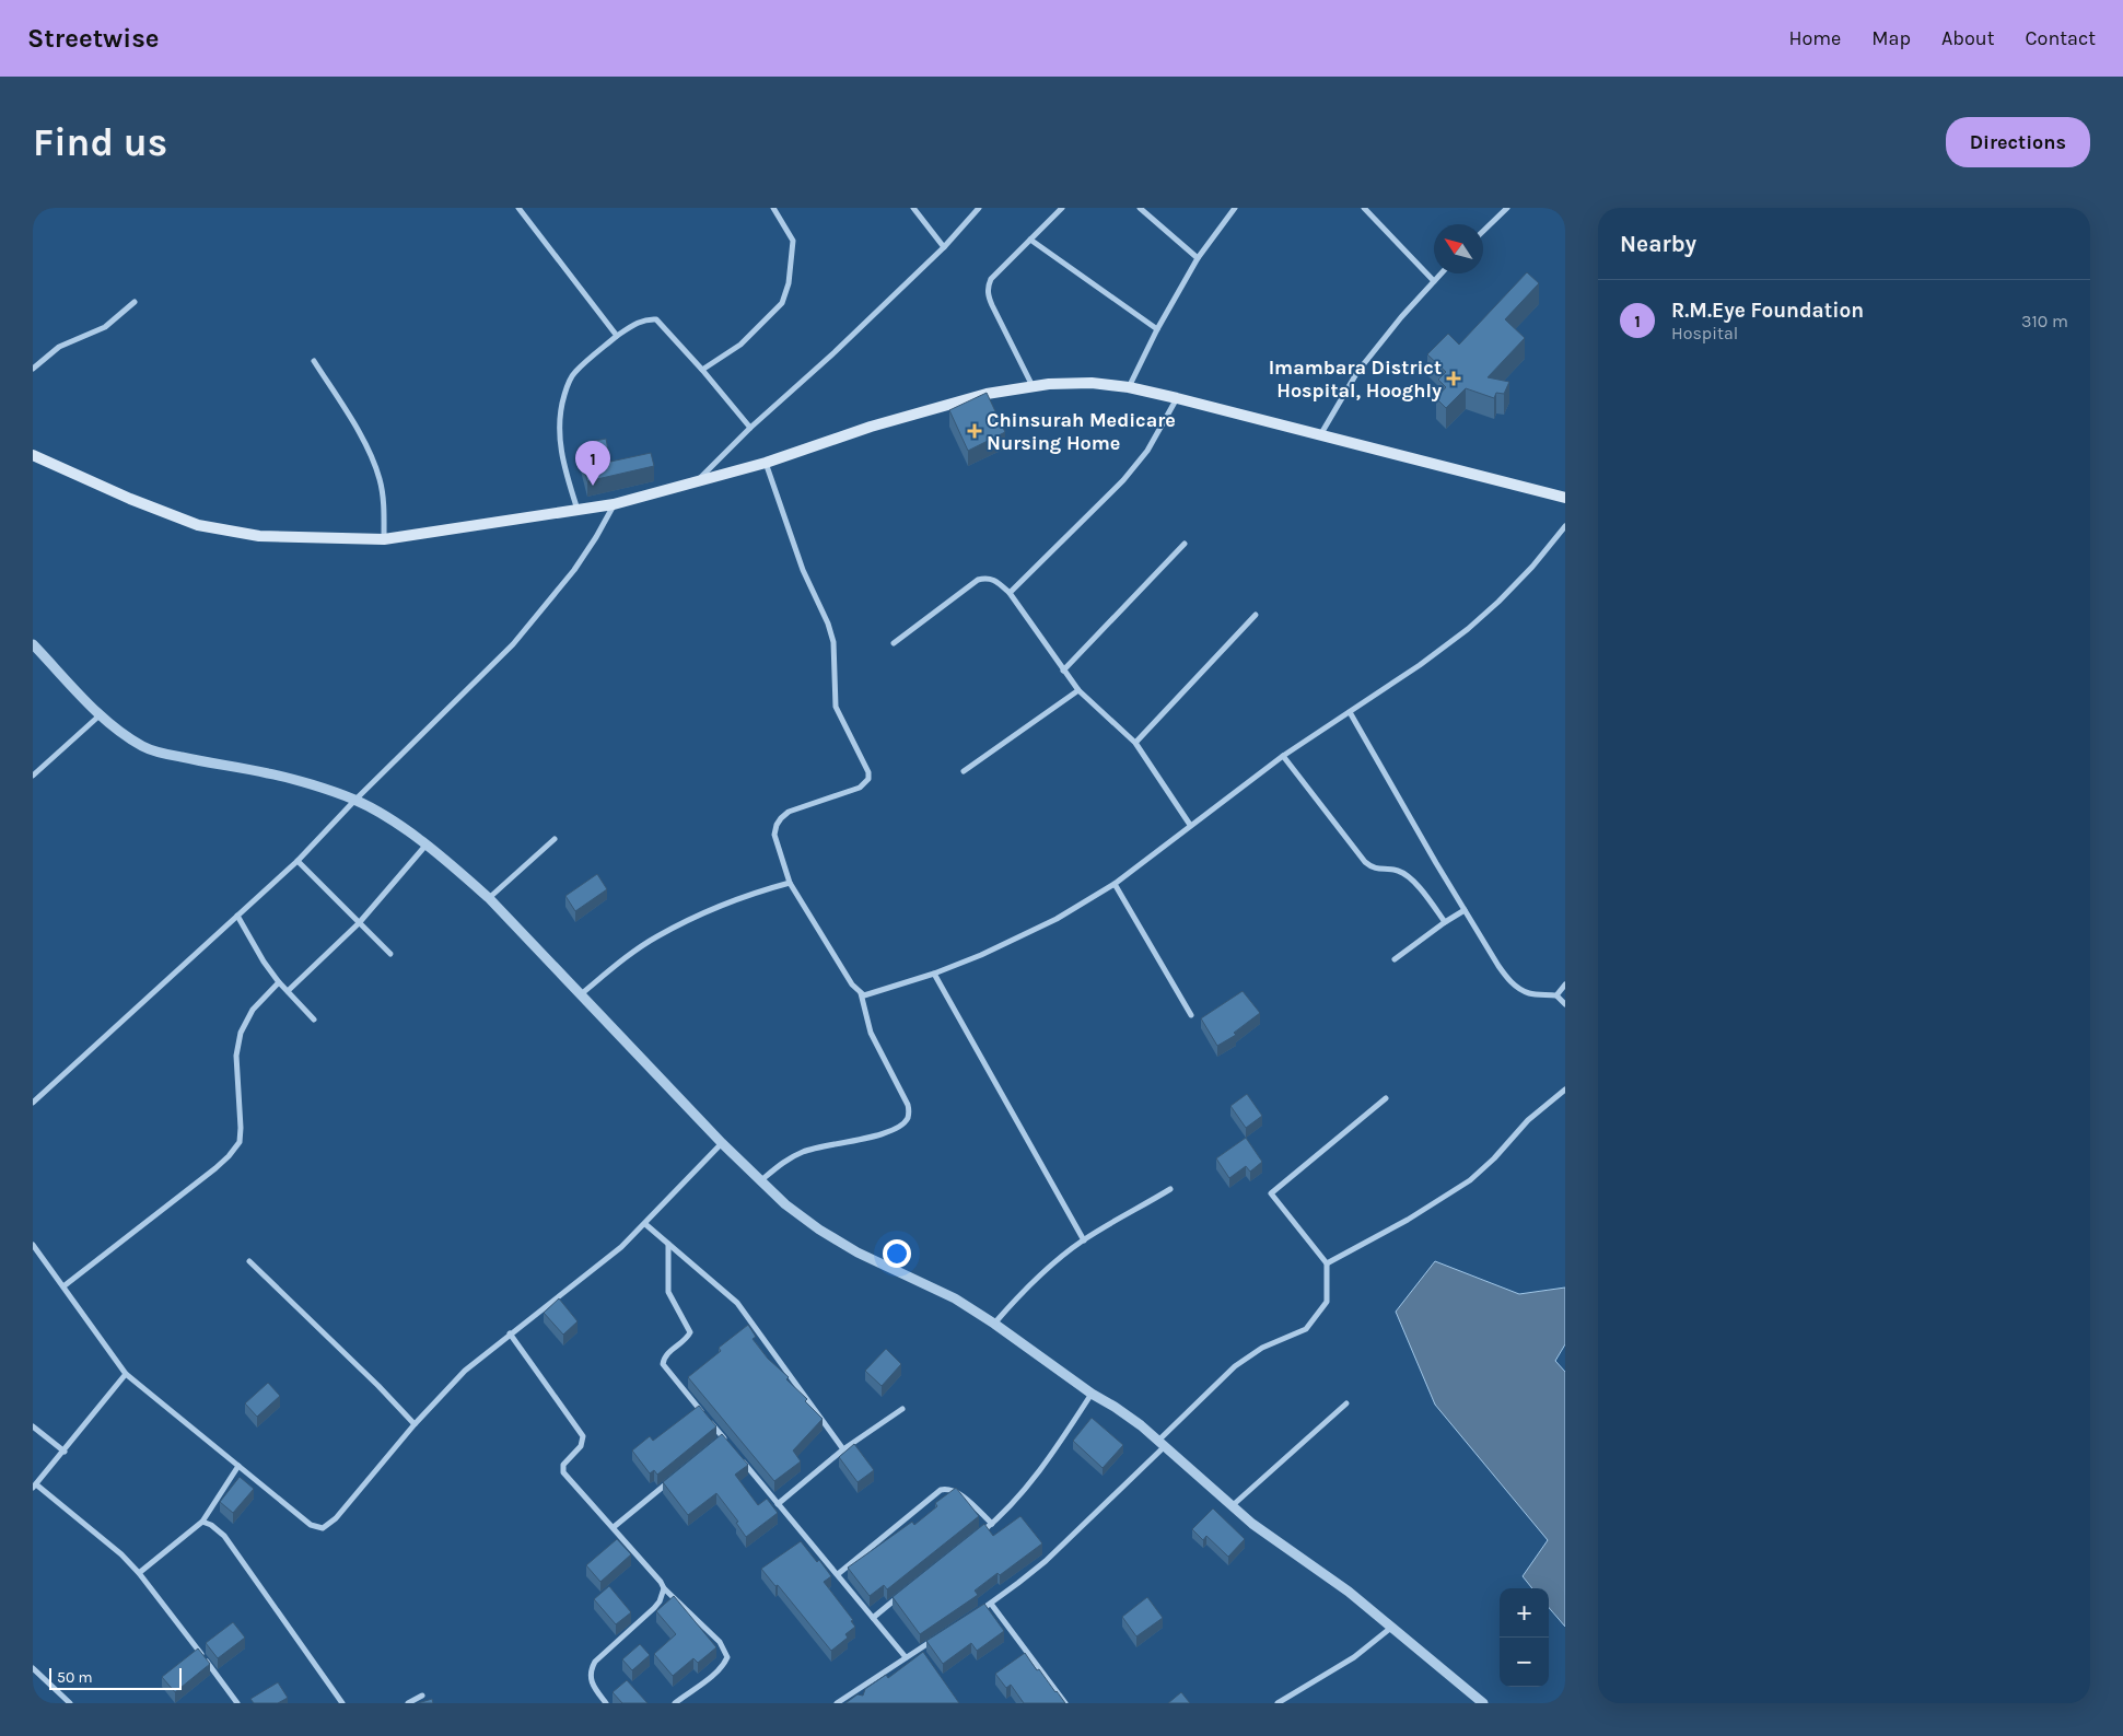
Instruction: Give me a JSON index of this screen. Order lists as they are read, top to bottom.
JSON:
{
  "places": {
    "health": ["Imambara District Hospital, Hooghly", "Chinsurah Medicare Nursing Home"]
  },
  "scale_bar": "50 m",
  "north": "top left",
  "page": {
    "header": "Streetwise",
    "nav": [
      "Home",
      "Map",
      "About",
      "Contact"
    ],
    "buttons": "Directions",
    "title": "Find us",
    "heading": "Nearby",
    "list": [
      {
        "mark": "1",
        "name": "R.M.Eye Foundation",
        "note": "Hospital",
        "value": "310 m"
      }
    ],
    "pins": "1",
    "map_buttons": ["+", "−"],
    "scale": "50 m"
  }
}
